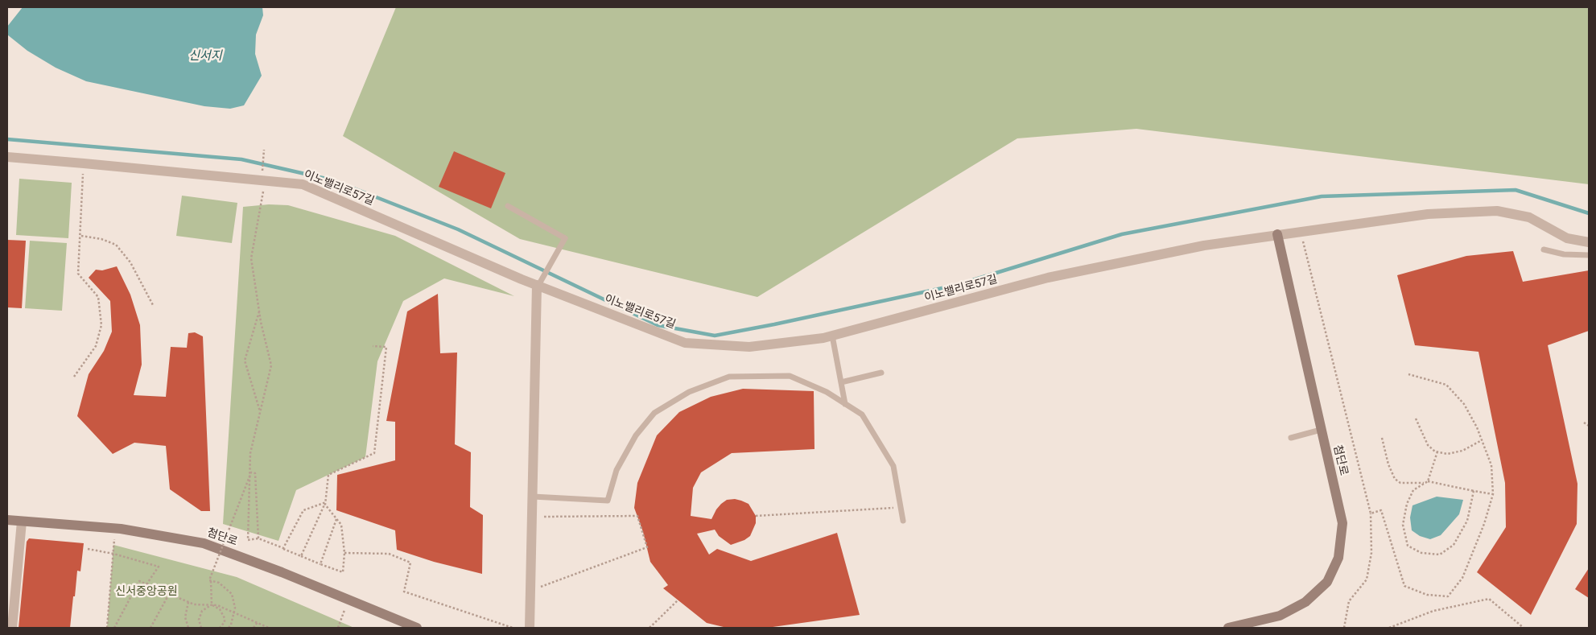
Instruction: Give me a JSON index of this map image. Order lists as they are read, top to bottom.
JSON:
{
  "streets": {
    "street": ["이노밸리로57길", "첨단로"]
  },
  "crossings": [
    ["이노밸리로57길", "첨단로"]
  ],
  "water": ["신서지"],
  "parks": ["신서중앙공원"]
}
